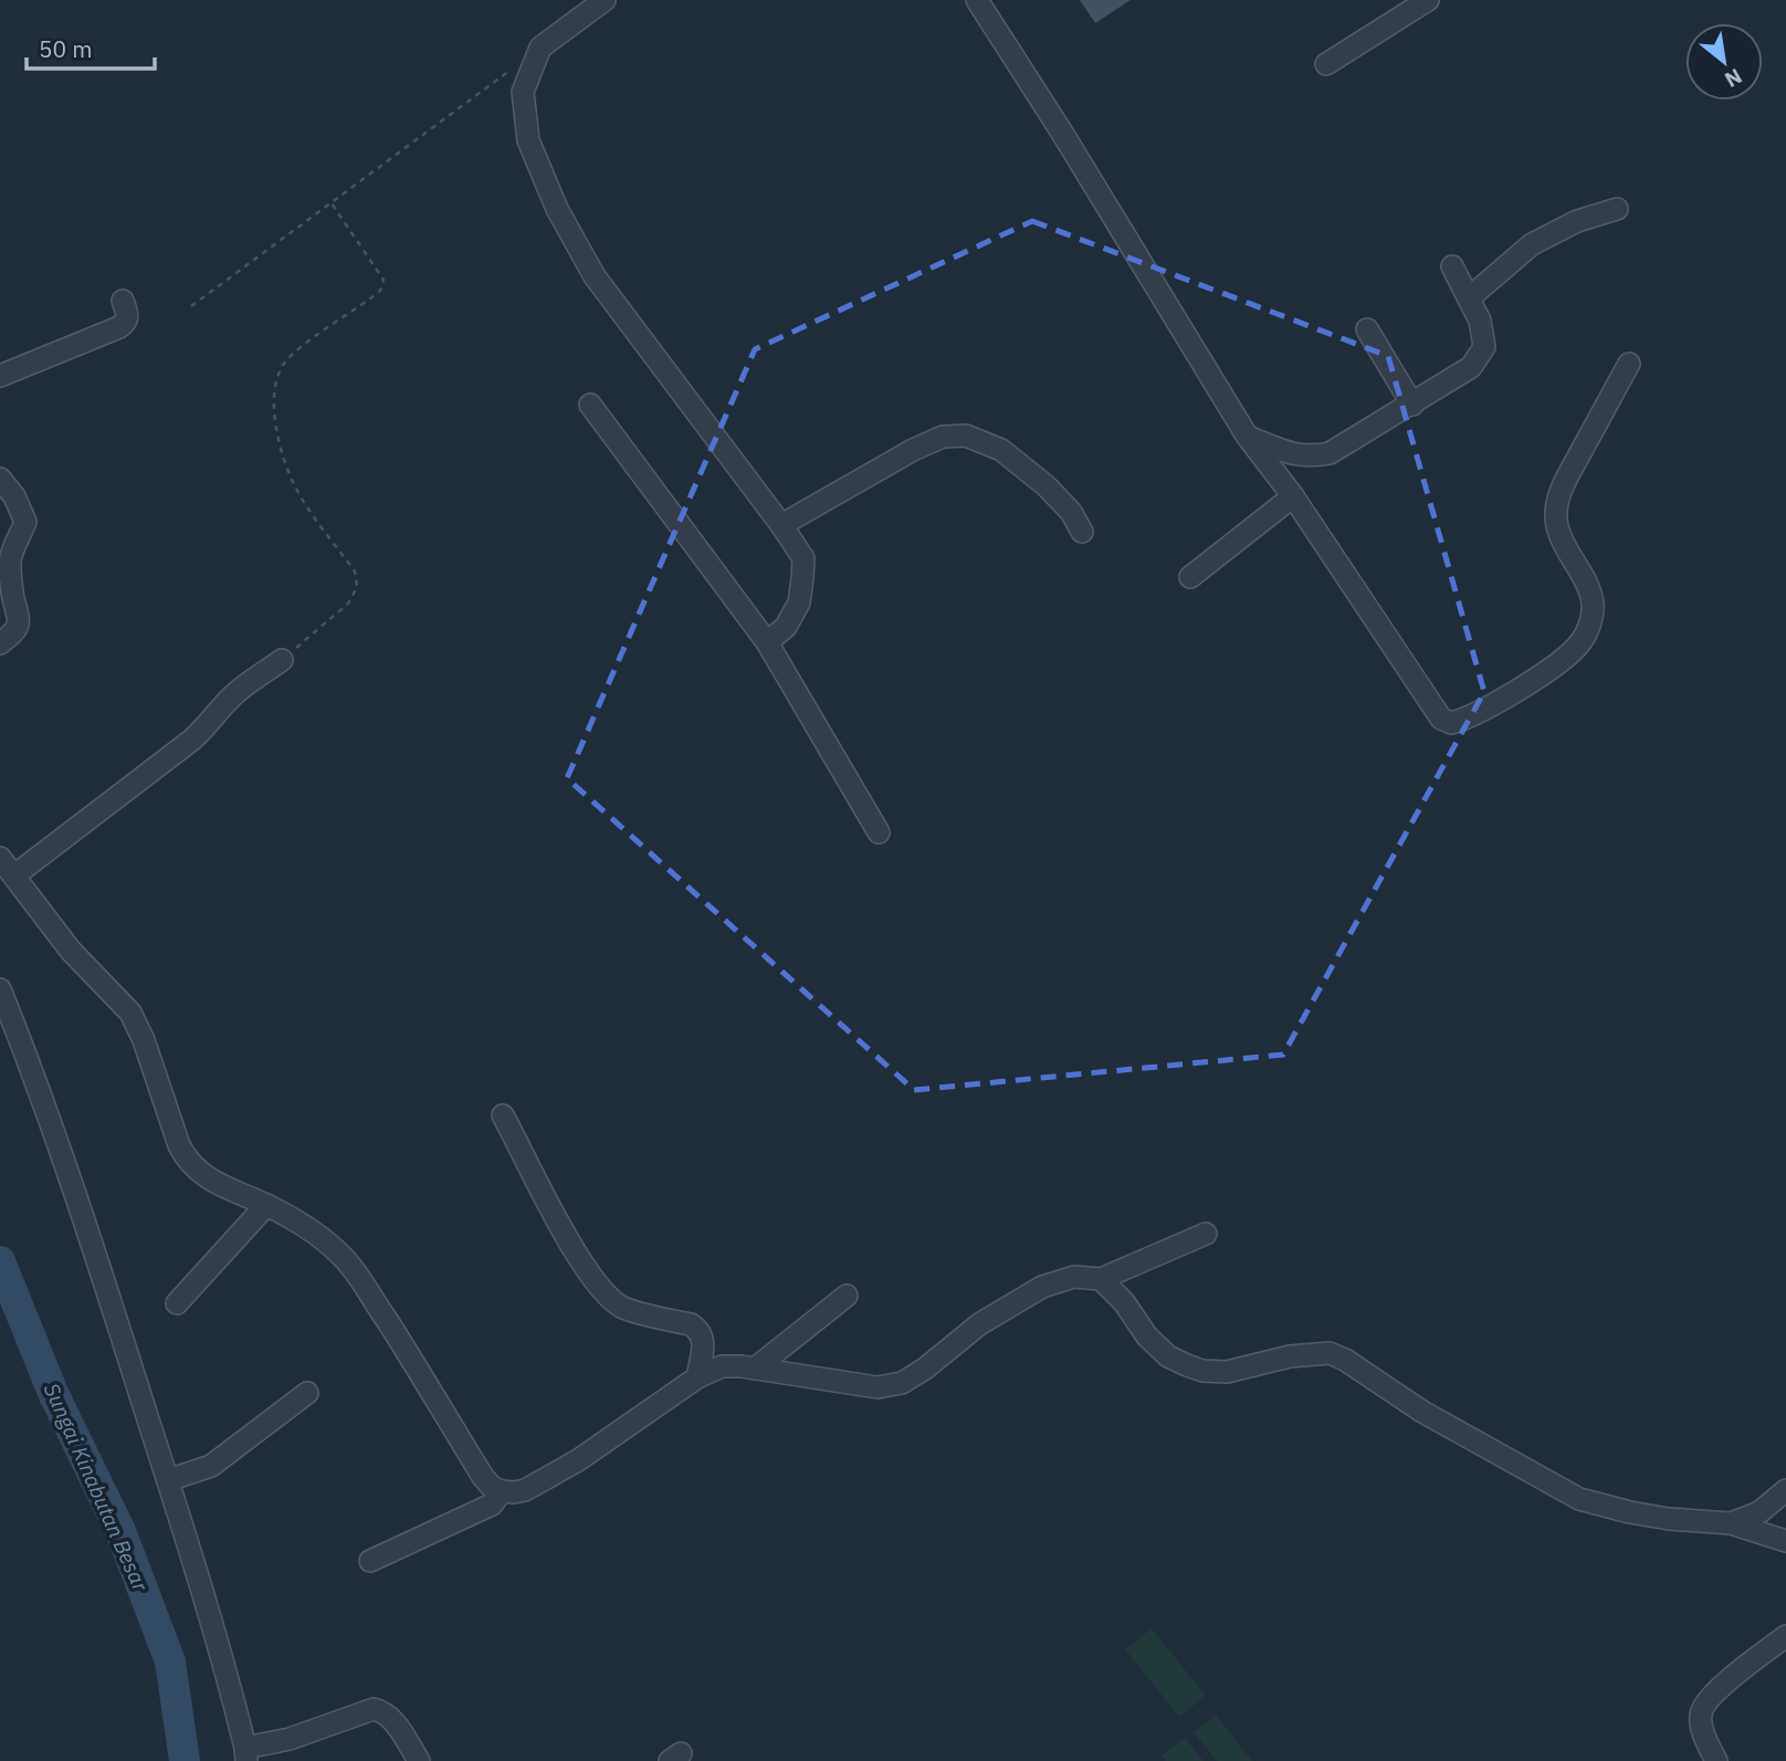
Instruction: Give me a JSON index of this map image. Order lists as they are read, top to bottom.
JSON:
{
  "water": ["Sungai Kinabutan Besar"],
  "scale_bar": "50 m",
  "north": "bottom right"
}
